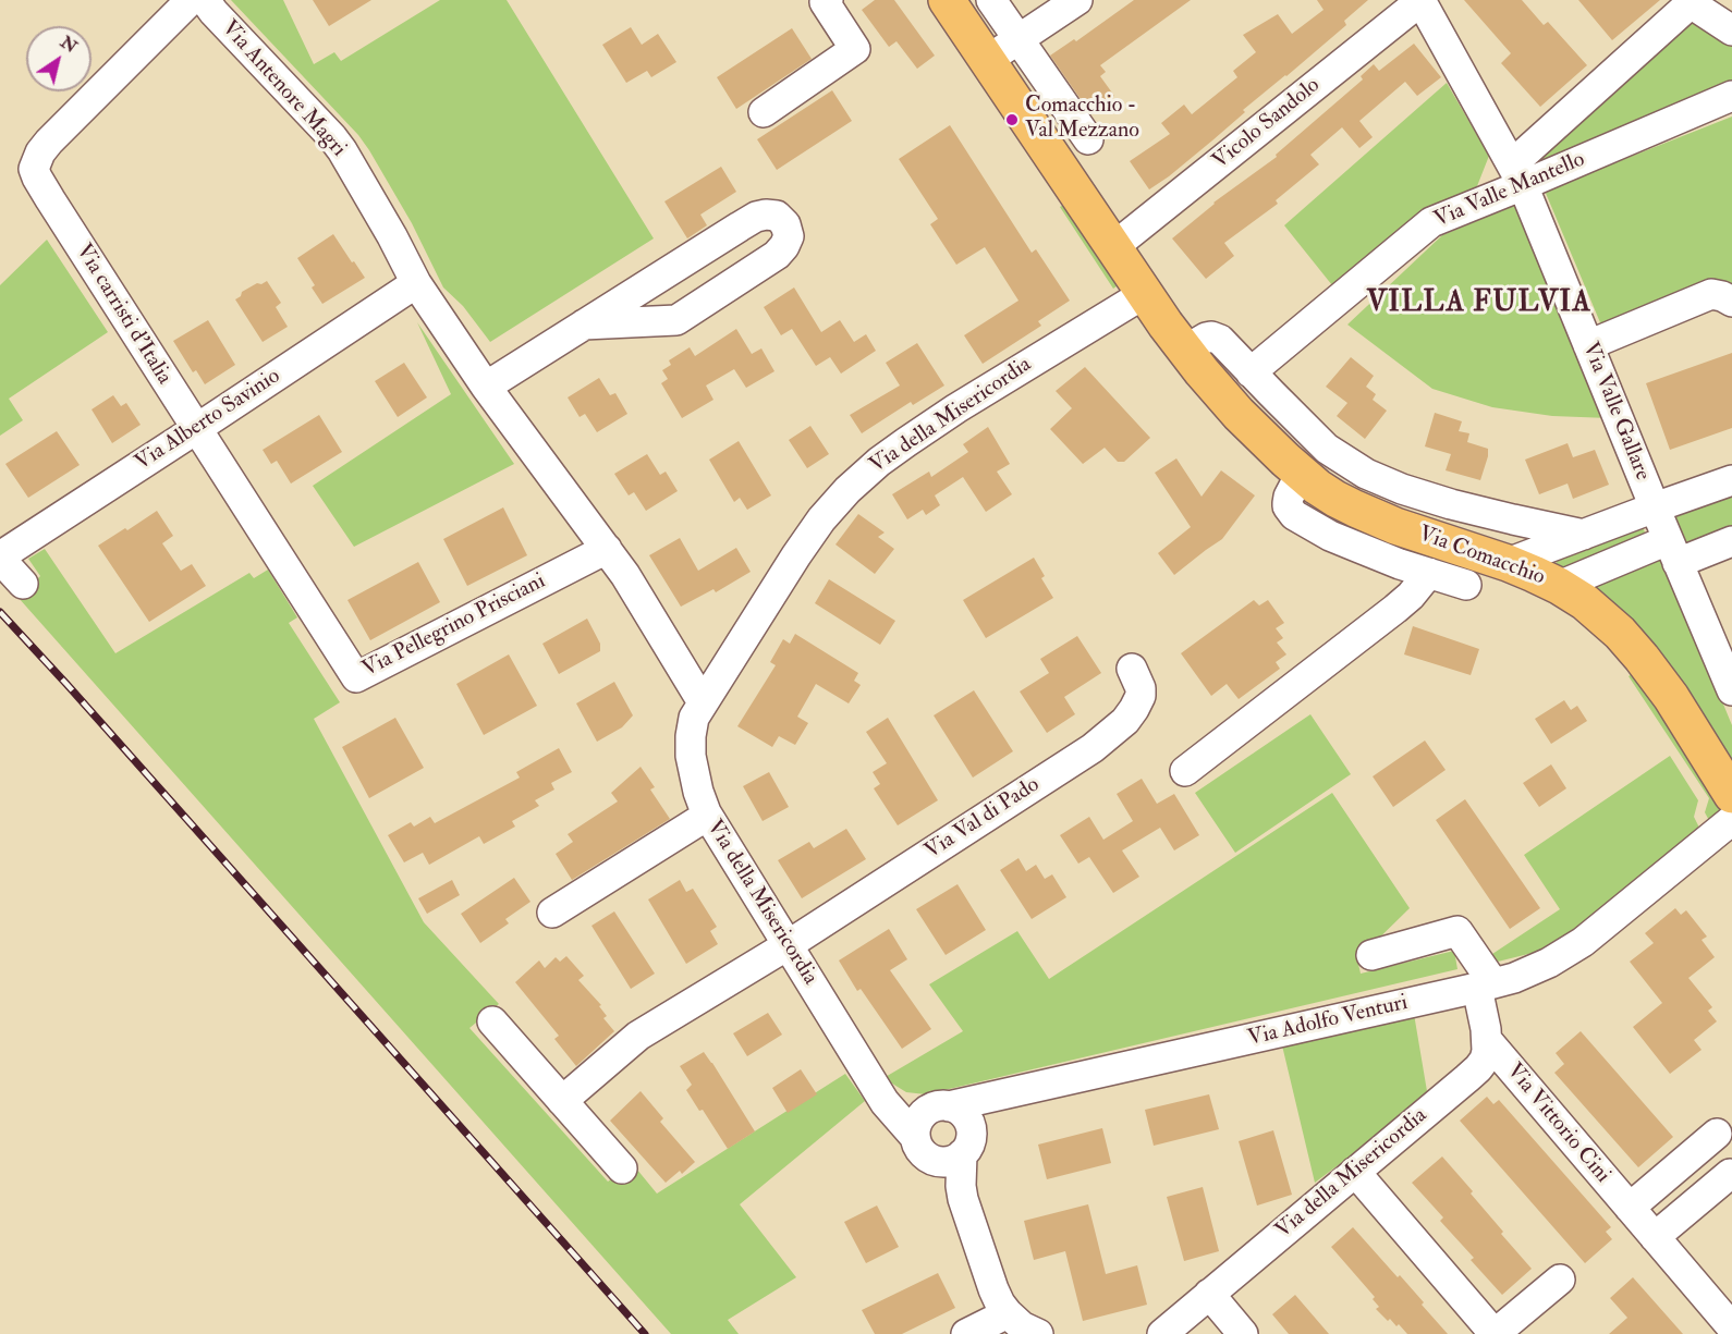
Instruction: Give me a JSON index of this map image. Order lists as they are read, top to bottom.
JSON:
{
  "streets": {
    "main road": ["Via Comacchio"],
    "street": [
      "Via Antenore Magri",
      "Vicolo Sandolo",
      "Via Valle Mantello",
      "Via carristi d'Italia",
      "Via Valle Gallare",
      "Via della Misericordia",
      "Via Alberto Savinio",
      "Via Pellegrino Prisciani",
      "Via Val di Pado",
      "Via Adolfo Venturi",
      "Via Vittorio Cini"
    ]
  },
  "crossings": [
    ["Via Antenore Magri", "Via Alberto Savinio"],
    ["Vicolo Sandolo", "Via Valle Gallare"],
    ["Vicolo Sandolo", "Via Comacchio"],
    ["Via Valle Mantello", "Via Valle Gallare"],
    ["Via Valle Mantello", "Via Comacchio"],
    ["Via carristi d'Italia", "Via Alberto Savinio"],
    ["Via carristi d'Italia", "Via Pellegrino Prisciani"],
    ["Via della Misericordia", "Via Comacchio"],
    ["Via della Misericordia", "Via Val di Pado"],
    ["Via della Misericordia", "Via Adolfo Venturi"],
    ["Via della Misericordia", "Via Vittorio Cini"],
    ["Via Alberto Savinio", "Via Pellegrino Prisciani"]
  ],
  "districts": ["VILLA FULVIA"],
  "places": ["Comacchio - Val Mezzano"],
  "north": "top right"
}
